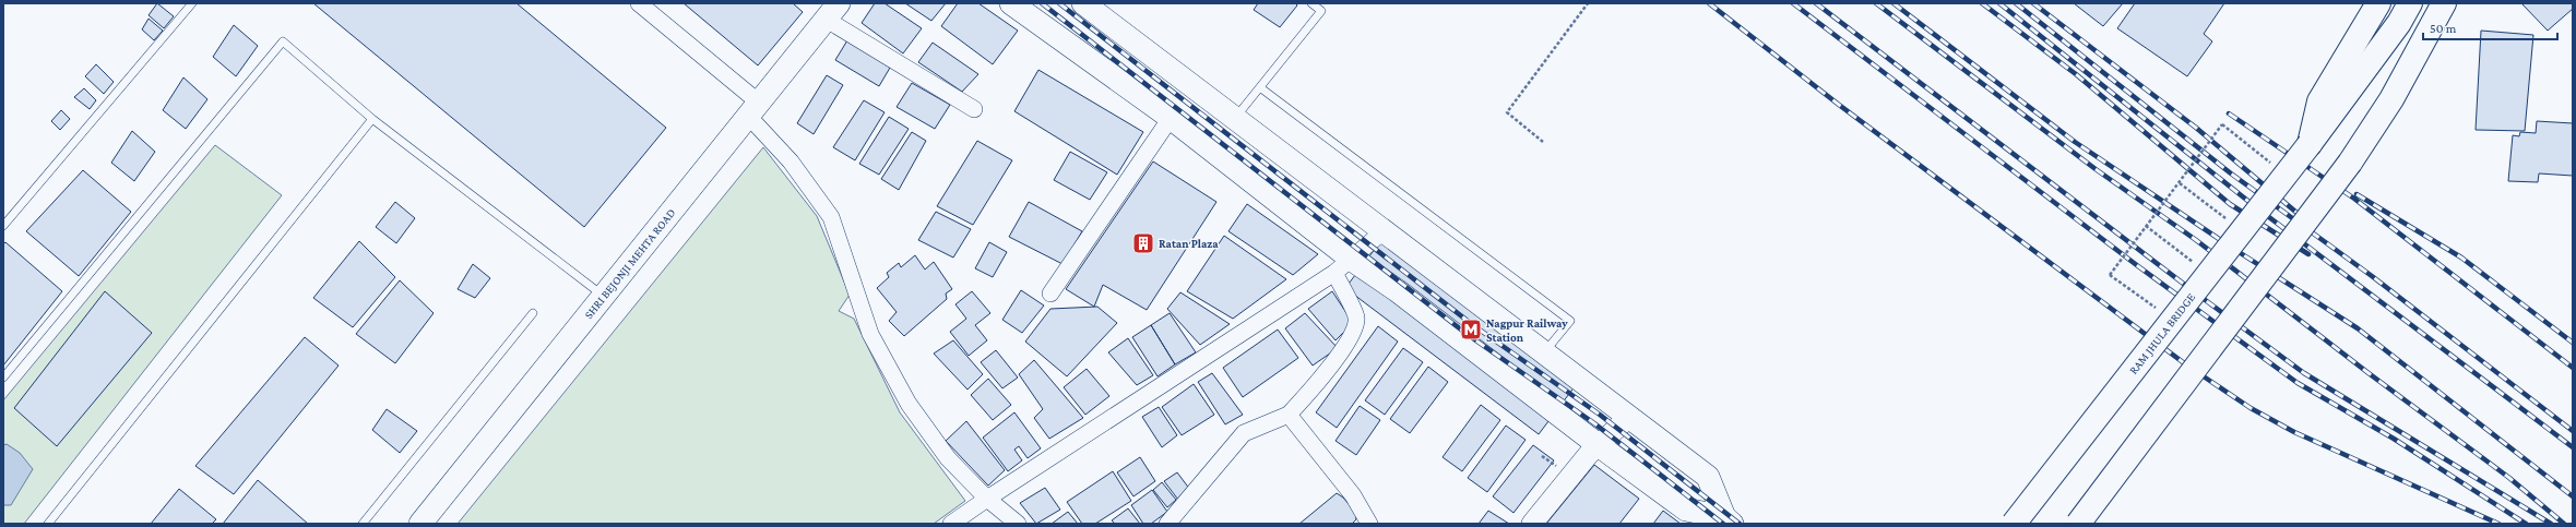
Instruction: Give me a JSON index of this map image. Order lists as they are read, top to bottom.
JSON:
{
  "streets": {
    "main road": ["SHRI BEJONJI MEHTA ROAD", "RAM JHULA BRIDGE"]
  },
  "places": {
    "building": ["Ratan Plaza"],
    "metro station": ["Nagpur Railway Station"]
  },
  "scale_bar": "50 m"
}
